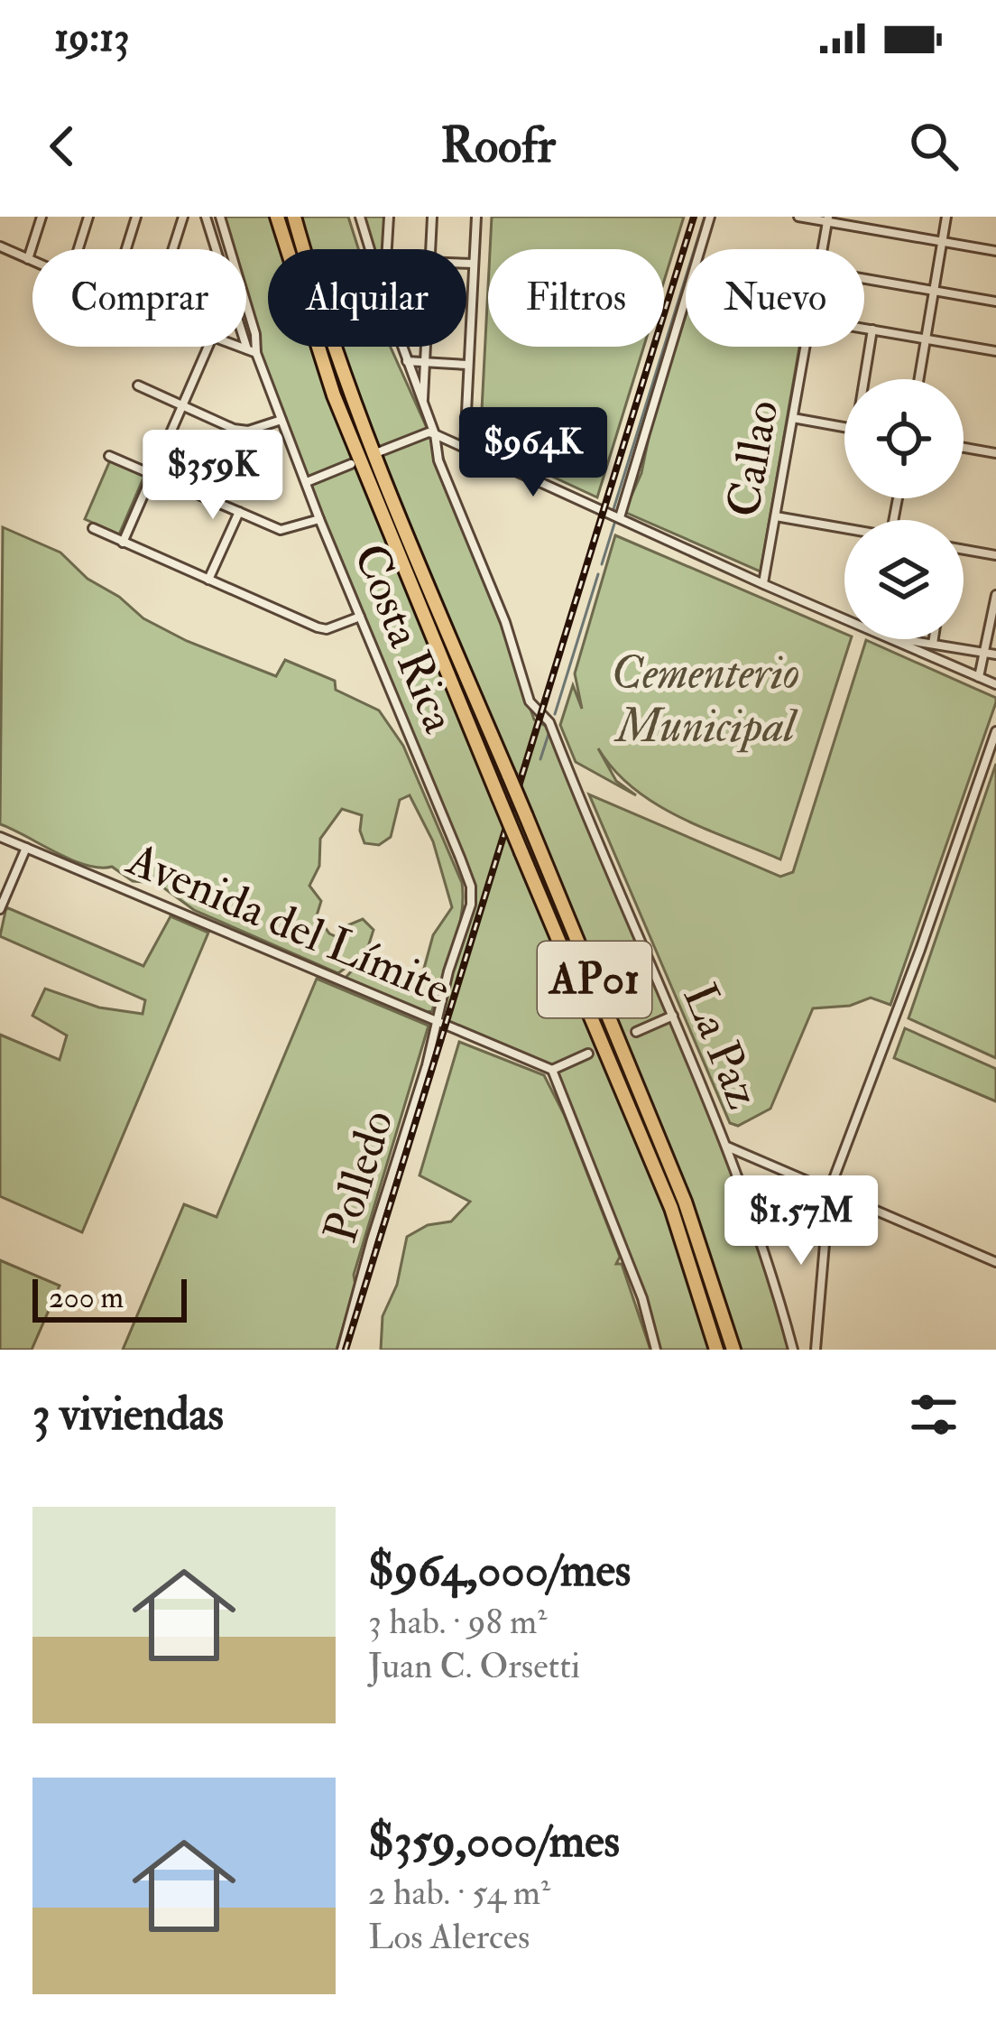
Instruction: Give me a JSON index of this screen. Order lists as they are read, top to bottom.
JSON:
{
  "streets": {
    "highway": ["AP01"],
    "street": [
      "Callao",
      "Costa Rica",
      "Avenida del Límite",
      "La Paz",
      "Polledo"
    ]
  },
  "crossings": [
    ["Costa Rica", "Avenida del Límite"],
    ["Costa Rica", "Polledo"],
    ["Avenida del Límite", "Polledo"]
  ],
  "parks": ["Cementerio Municipal"],
  "scale_bar": "200 m",
  "page": {
    "status": "19:13",
    "header": "Roofr",
    "chip": [
      "Comprar",
      "Alquilar",
      "Filtros",
      "Nuevo"
    ],
    "price": ["$964K", "$359K", "$1.57M"],
    "scale": "200 m",
    "heading": "3 viviendas",
    "list": [
      {
        "name": "$964,000/mes",
        "note": "3 hab. · 98 m² · Juan C. Orsetti"
      },
      {
        "name": "$359,000/mes",
        "note": "2 hab. · 54 m² · Los Alerces"
      }
    ]
  }
}
